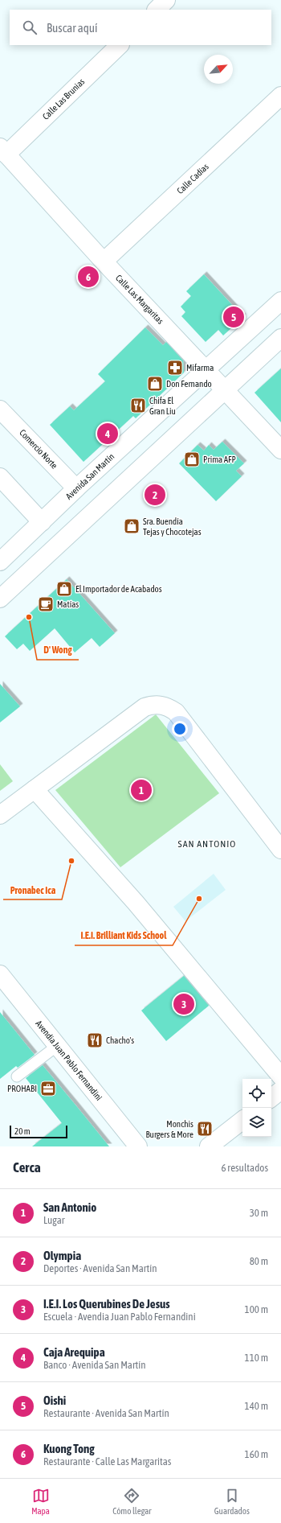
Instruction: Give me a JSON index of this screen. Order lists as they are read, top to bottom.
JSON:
{
  "streets": {
    "street": [
      "Calle Las Brunias",
      "Calle Cadias",
      "Calle Las Margaritas",
      "Comercio Norte",
      "Avenida San Martín",
      "Avendia Juan Pablo Fernandini"
    ]
  },
  "crossings": [
    ["Calle Las Brunias", "Calle Las Margaritas"],
    ["Calle Cadias", "Calle Las Margaritas"],
    ["Calle Las Margaritas", "Avenida San Martín"],
    ["Comercio Norte", "Avenida San Martín"]
  ],
  "districts": ["SAN ANTONIO"],
  "places": {
    "pharmacy": ["Mifarma"],
    "shop": [
      "Don Fernando",
      "Prima AFP",
      "Sra. Buendía Tejas y Chocotejas",
      "El Importador de Acabados"
    ],
    "restaurant": ["Chifa El Gran Liu", "Chacho's", "Monchis Burgers & More"],
    "cafe": ["Matías"],
    "other": ["D' Wong", "Pronabec Ica", "I.E.I. Brilliant Kids School"],
    "office": ["PROHABI"]
  },
  "scale_bar": "20 m",
  "north": "top right",
  "page": {
    "search": "Buscar aquí",
    "pins": [
      "6",
      "5",
      "4",
      "2",
      "1",
      "3"
    ],
    "scale": "20 m",
    "heading": ["Cerca", "6 resultados"],
    "list": [
      {
        "mark": "1",
        "name": "San Antonio",
        "note": "Lugar",
        "value": "30 m"
      },
      {
        "mark": "2",
        "name": "Olympia",
        "note": "Deportes · Avenida San Martín",
        "value": "80 m"
      },
      {
        "mark": "3",
        "name": "I.E.I. Los Querubines De Jesus",
        "note": "Escuela · Avendia Juan Pablo Fernandini",
        "value": "100 m"
      },
      {
        "mark": "4",
        "name": "Caja Arequipa",
        "note": "Banco · Avenida San Martín",
        "value": "110 m"
      },
      {
        "mark": "5",
        "name": "Oishi",
        "note": "Restaurante · Avenida San Martín",
        "value": "140 m"
      },
      {
        "mark": "6",
        "name": "Kuong Tong",
        "note": "Restaurante · Calle Las Margaritas",
        "value": "160 m"
      }
    ],
    "nav": ["Mapa", "Cómo llegar", "Guardados"]
  }
}
